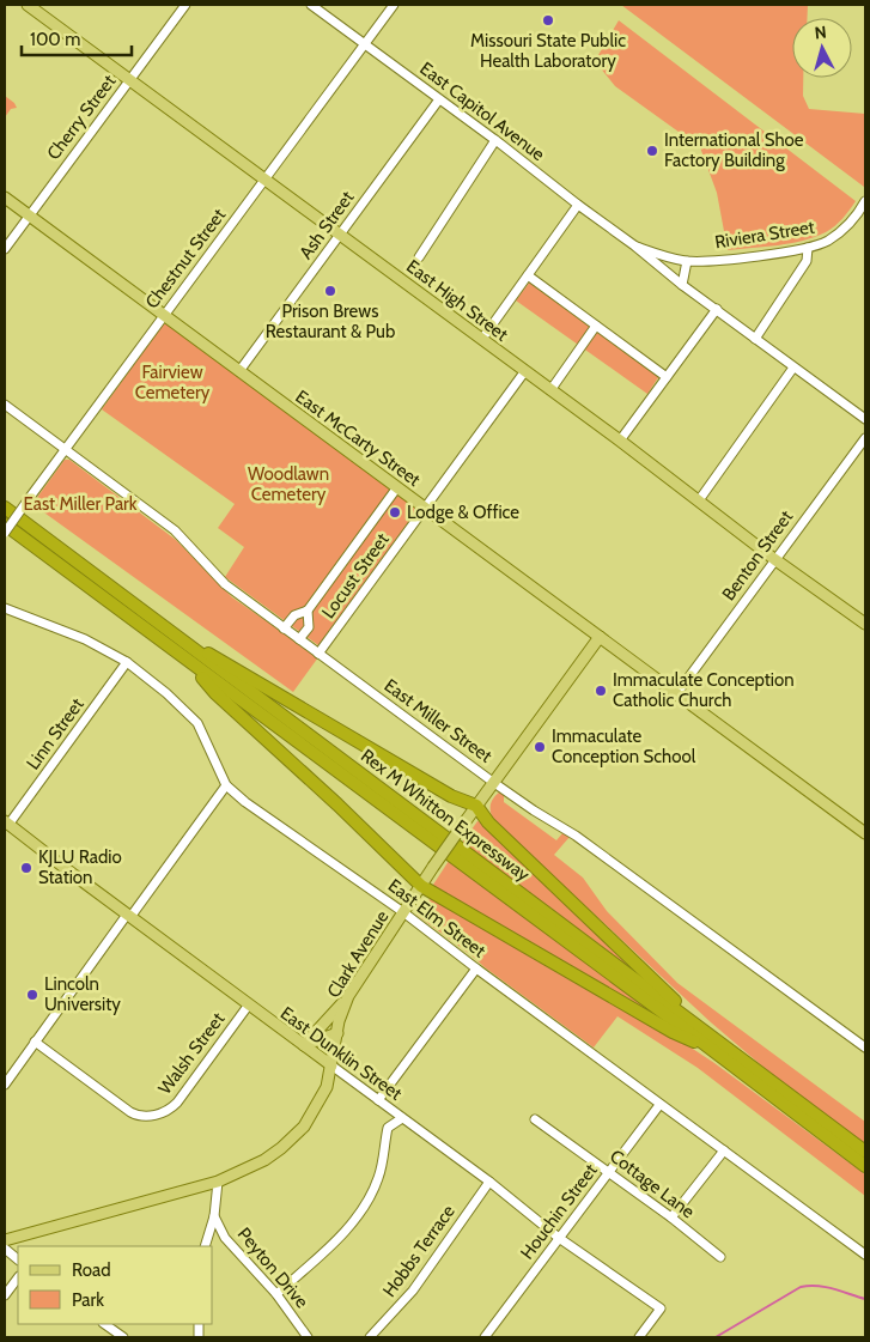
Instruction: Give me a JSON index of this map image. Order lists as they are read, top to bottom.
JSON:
{
  "streets": {
    "highway": ["Rex M Whitton Expressway"],
    "main road": [
      "East High Street",
      "East McCarty Street",
      "Clark Avenue",
      "East Dunklin Street"
    ],
    "street": [
      "East Capitol Avenue",
      "Cherry Street",
      "Ash Street",
      "Riviera Street",
      "Chestnut Street",
      "Benton Street",
      "Locust Street",
      "East Miller Street",
      "Linn Street",
      "East Elm Street",
      "Walsh Street",
      "Cottage Lane",
      "Houchin Street",
      "Hobbs Terrace",
      "Peyton Drive"
    ]
  },
  "crossings": [
    ["East Capitol Avenue", "Ash Street"],
    ["East Capitol Avenue", "Riviera Street"],
    ["East Capitol Avenue", "Chestnut Street"],
    ["Cherry Street", "East High Street"],
    ["Cherry Street", "East McCarty Street"],
    ["Ash Street", "East High Street"],
    ["Ash Street", "East McCarty Street"],
    ["Chestnut Street", "East High Street"],
    ["Chestnut Street", "East McCarty Street"],
    ["Chestnut Street", "East Miller Street"],
    ["East High Street", "Benton Street"],
    ["East High Street", "Locust Street"],
    ["East McCarty Street", "Benton Street"],
    ["East McCarty Street", "Locust Street"],
    ["East McCarty Street", "Clark Avenue"],
    ["Locust Street", "East Miller Street"],
    ["East Miller Street", "Clark Avenue"],
    ["Linn Street", "East Elm Street"],
    ["Linn Street", "East Dunklin Street"],
    ["East Elm Street", "Clark Avenue"],
    ["East Elm Street", "Houchin Street"],
    ["Clark Avenue", "East Dunklin Street"],
    ["Walsh Street", "East Dunklin Street"],
    ["East Dunklin Street", "Houchin Street"],
    ["East Dunklin Street", "Hobbs Terrace"],
    ["Cottage Lane", "Houchin Street"]
  ],
  "parks": ["Fairview Cemetery", "Woodlawn Cemetery", "East Miller Park"],
  "places": [
    "Missouri State Public Health Laboratory",
    "International Shoe Factory Building",
    "Prison Brews Restaurant & Pub",
    "Lodge & Office",
    "Immaculate Conception Catholic Church",
    "Immaculate Conception School",
    "KJLU Radio Station",
    "Lincoln University"
  ],
  "legend": ["Road", "Park"],
  "scale_bar": "100 m",
  "north": "top"
}
